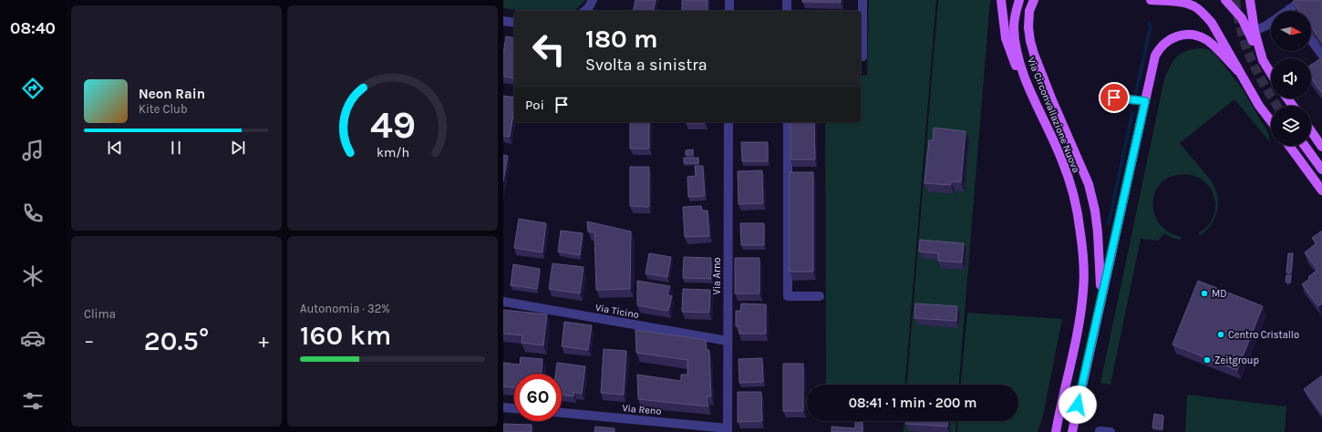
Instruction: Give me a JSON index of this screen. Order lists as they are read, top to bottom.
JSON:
{
  "streets": {
    "main road": ["Via Circonvallazione Nuova"],
    "street": ["Via Arno", "Via Ticino", "Via Reno"]
  },
  "crossings": [
    ["Via Arno", "Via Ticino"],
    ["Via Arno", "Via Reno"]
  ],
  "places": ["MD", "Centro Cristallo", "Zeitgroup"],
  "north": "right",
  "page": {
    "tabs": "08:40",
    "turn": ["180 m", "Svolta a sinistra"],
    "song": ["Neon Rain", "Kite Club"],
    "then": "Poi",
    "tile": [
      "Clima",
      ["Autonomia · 32%", "160 km"]
    ],
    "heat": ["−", "20.5°", "+"],
    "limit": "60",
    "trip": "08:41 · 1 min · 200 m",
    "gauge": ["49", "km/h"]
  }
}
